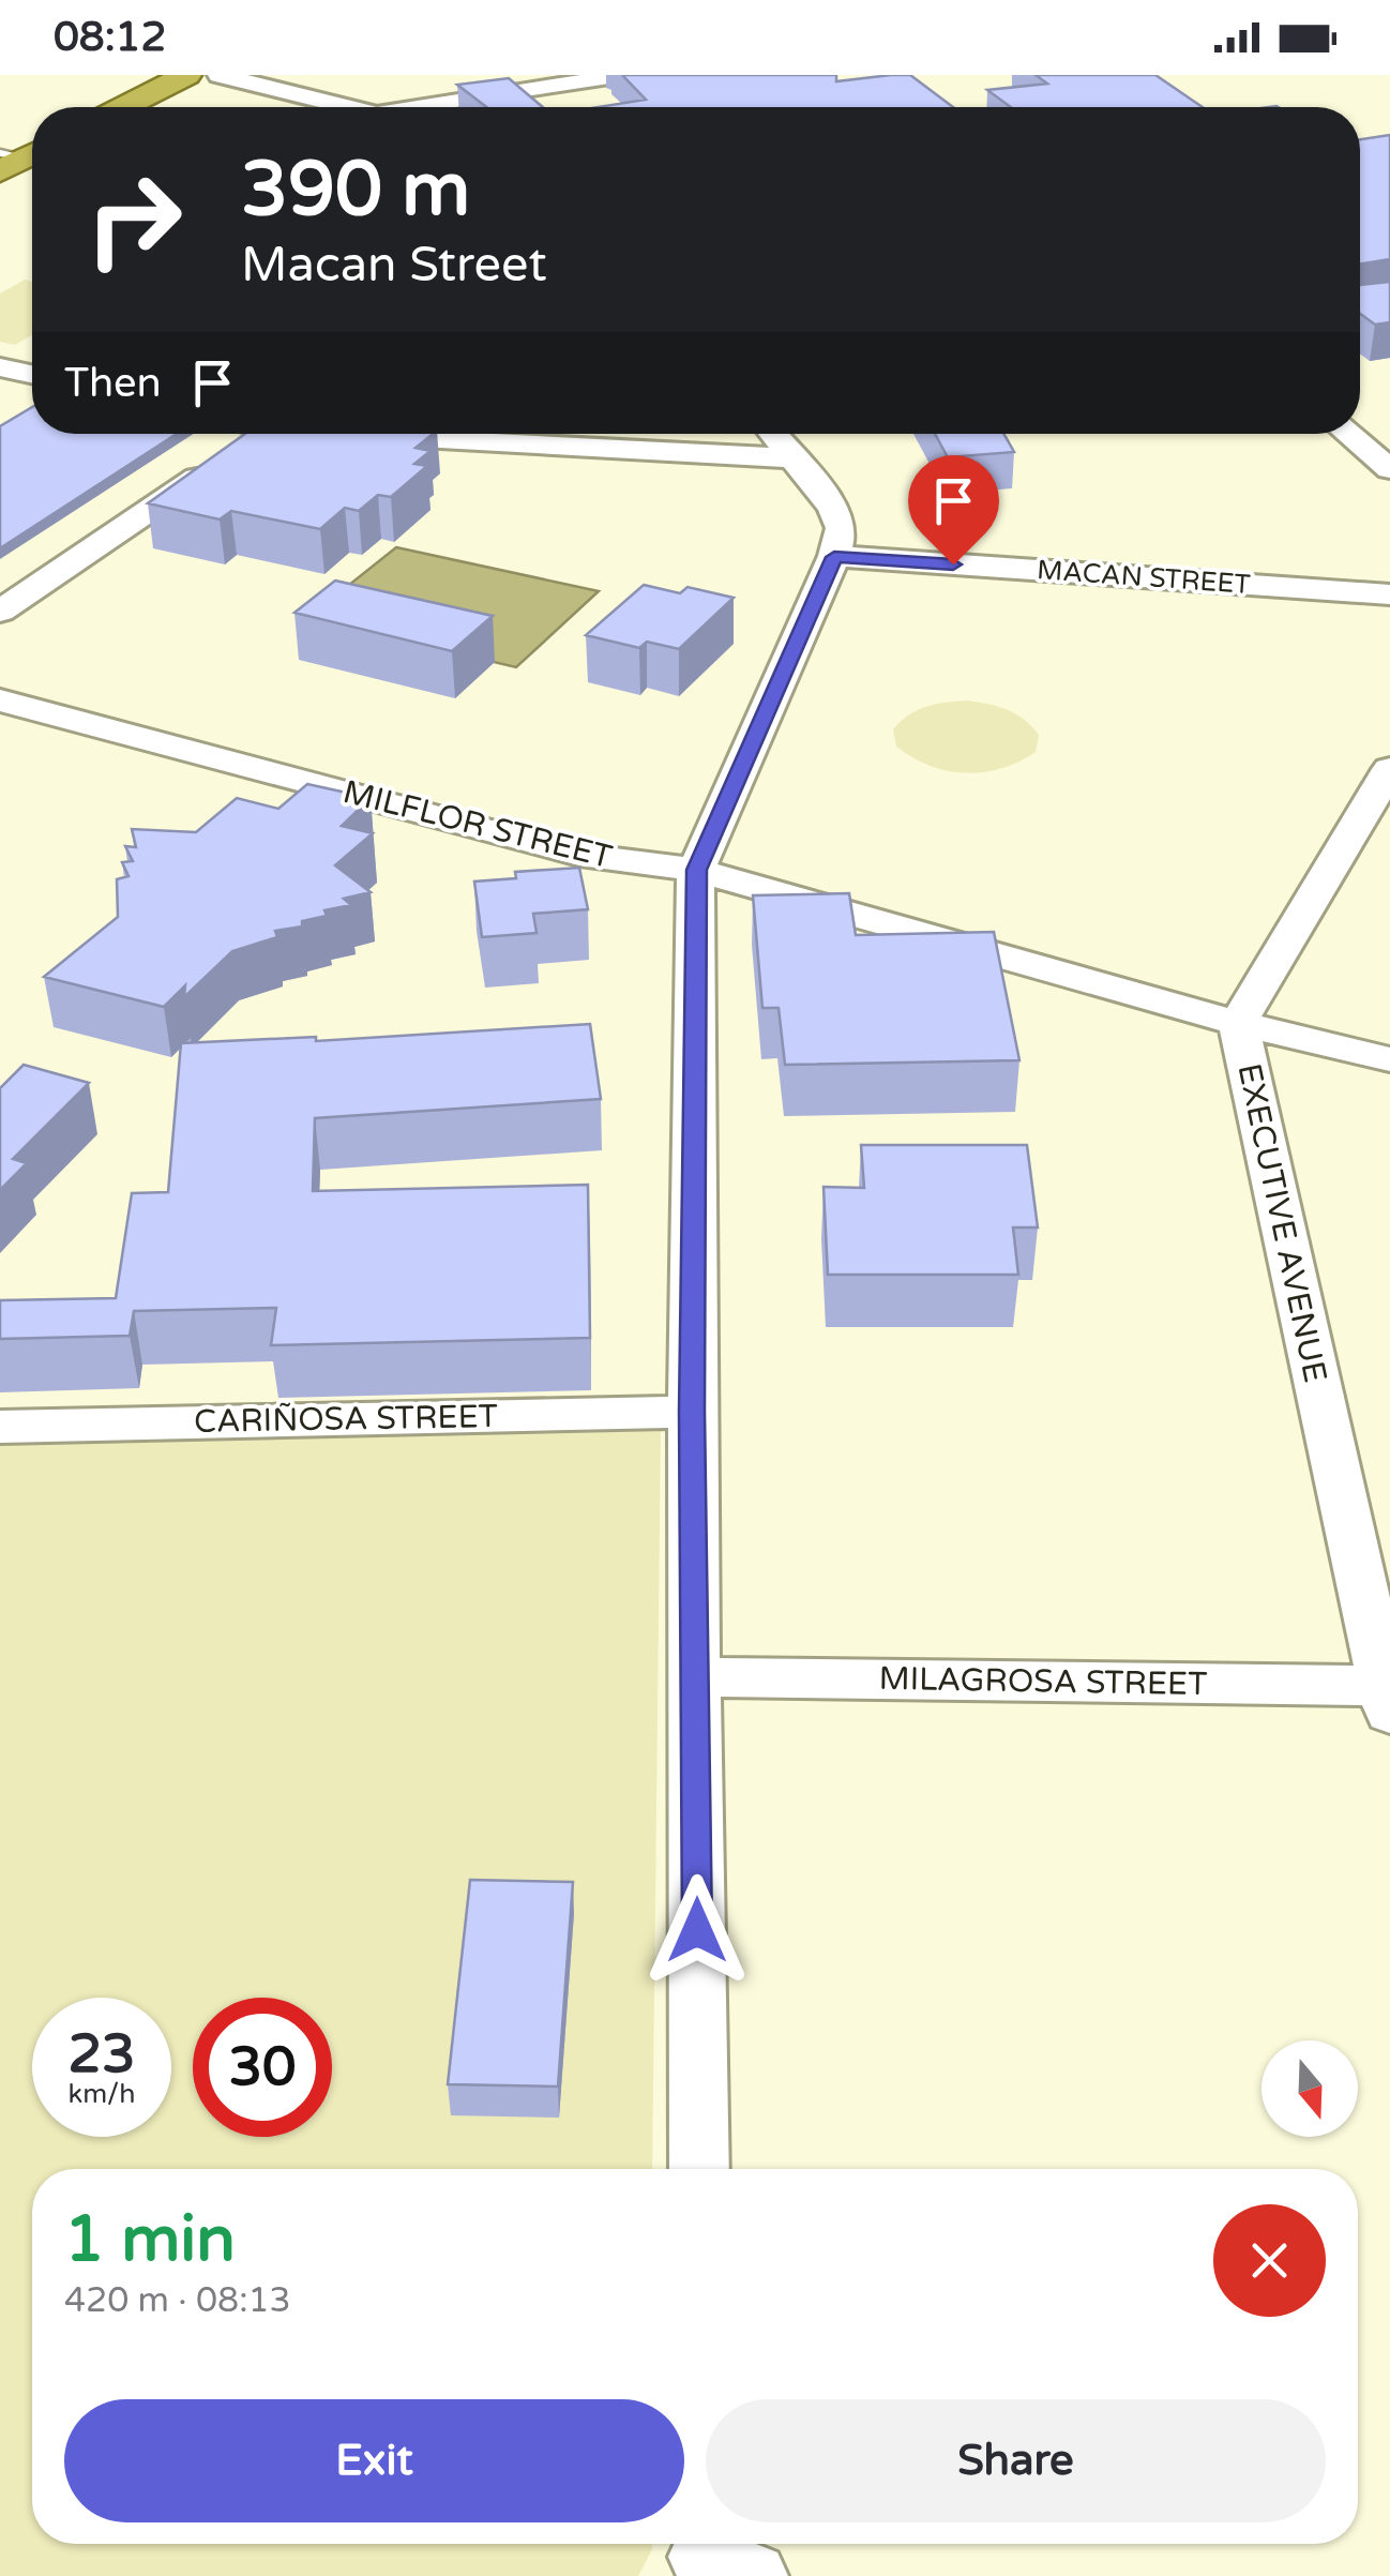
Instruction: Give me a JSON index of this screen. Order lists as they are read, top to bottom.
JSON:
{
  "streets": {
    "street": [
      "MACAN STREET",
      "MILFLOR STREET",
      "EXECUTIVE AVENUE",
      "CARIÑOSA STREET",
      "MILAGROSA STREET"
    ]
  },
  "crossings": [
    ["MILFLOR STREET", "EXECUTIVE AVENUE"],
    ["EXECUTIVE AVENUE", "MILAGROSA STREET"]
  ],
  "north": "bottom",
  "page": {
    "status": "08:12",
    "turn": ["390 m", "Macan Street"],
    "then": "Then",
    "speed": "23 km/h",
    "limit": "30",
    "heading": ["1 min", "420 m · 08:13"],
    "buttons": ["Exit", "Share"]
  }
}
